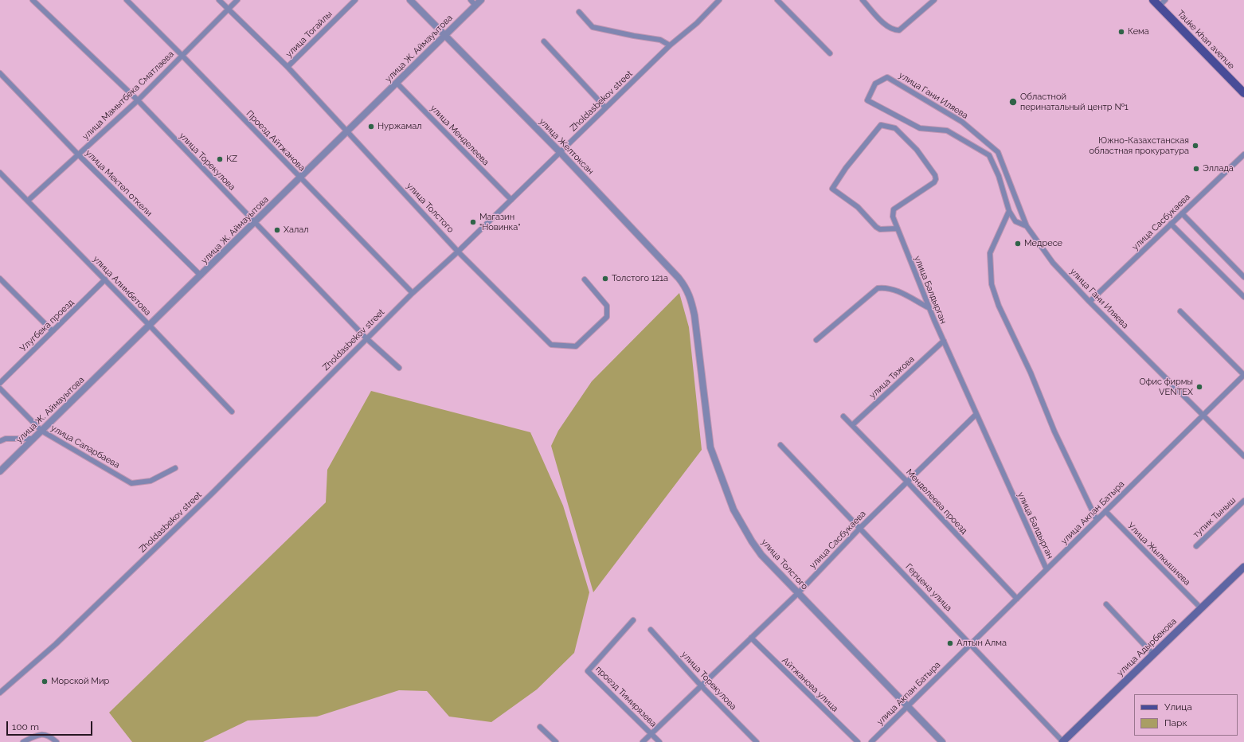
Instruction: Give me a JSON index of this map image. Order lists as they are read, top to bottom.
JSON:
{
  "streets": {
    "main road": ["Tauke khan avenue", "улица Адырбекова"],
    "street": [
      "улица Тогайлы",
      "улица Ж. Аймауытова",
      "улица Мамытбека Сматлаева",
      "улица Гани Иляева",
      "Zholdasbekov street",
      "улица Менделеева",
      "Проезд Айтжанова",
      "улица Желтоксан",
      "улица Торекулова",
      "улица Мектеп откели",
      "улица Толстого",
      "улица Сасбукаева",
      "улица Алимбетова",
      "улица Балдырган",
      "Улугбека проезд",
      "улица Тяжова",
      "улица Сапарбаева",
      "Менделеева проезд",
      "улица Акпан Батыра",
      "тупик Тыныш",
      "Улица Жылкышиева",
      "Герцена улица",
      "Айтжанова улица",
      "проезд Тимирязева"
    ]
  },
  "crossings": [
    ["улица Тогайлы", "улица Толстого"],
    ["улица Ж. Аймауытова", "улица Менделеева"],
    ["улица Ж. Аймауытова", "Проезд Айтжанова"],
    ["улица Ж. Аймауытова", "улица Желтоксан"],
    ["улица Ж. Аймауытова", "улица Торекулова"],
    ["улица Ж. Аймауытова", "улица Мектеп откели"],
    ["улица Ж. Аймауытова", "улица Толстого"],
    ["улица Ж. Аймауытова", "улица Алимбетова"],
    ["улица Ж. Аймауытова", "улица Сапарбаева"],
    ["улица Мамытбека Сматлаева", "Проезд Айтжанова"],
    ["улица Мамытбека Сматлаева", "улица Торекулова"],
    ["улица Мамытбека Сматлаева", "улица Мектеп откели"],
    ["улица Мамытбека Сматлаева", "улица Толстого"],
    ["улица Мамытбека Сматлаева", "улица Алимбетова"],
    ["улица Гани Иляева", "улица Сасбукаева"],
    ["улица Гани Иляева", "улица Акпан Батыра"],
    ["Zholdasbekov street", "улица Менделеева"],
    ["Zholdasbekov street", "Проезд Айтжанова"],
    ["Zholdasbekov street", "улица Желтоксан"],
    ["Zholdasbekov street", "улица Торекулова"],
    ["Zholdasbekov street", "улица Толстого"],
    ["улица Желтоксан", "улица Толстого"],
    ["улица Торекулова", "улица Сасбукаева"],
    ["улица Толстого", "улица Сасбукаева"],
    ["улица Толстого", "улица Акпан Батыра"],
    ["улица Сасбукаева", "улица Балдырган"],
    ["улица Сасбукаева", "Менделеева проезд"],
    ["улица Сасбукаева", "Герцена улица"],
    ["улица Сасбукаева", "Айтжанова улица"],
    ["улица Сасбукаева", "проезд Тимирязева"],
    ["улица Алимбетова", "Улугбека проезд"],
    ["улица Балдырган", "улица Тяжова"],
    ["улица Балдырган", "улица Акпан Батыра"],
    ["улица Тяжова", "Менделеева проезд"],
    ["Менделеева проезд", "улица Акпан Батыра"],
    ["улица Акпан Батыра", "Улица Жылкышиева"],
    ["улица Акпан Батыра", "Герцена улица"],
    ["Улица Жылкышиева", "улица Адырбекова"],
    ["Герцена улица", "улица Адырбекова"]
  ],
  "places": [
    "Кема",
    "Областной перинатальный центр №1",
    "Нуржамал",
    "Южно-Казахстанская областная прокуратура",
    "KZ",
    "Эллада",
    "Магазин \"Новинка\"",
    "Халал",
    "Медресе",
    "Толстого 121а",
    "Офис фирмы VENTEX",
    "Алтын Алма",
    "Морской Мир"
  ],
  "legend": ["Улица", "Парк"],
  "scale_bar": "100 m"
}
